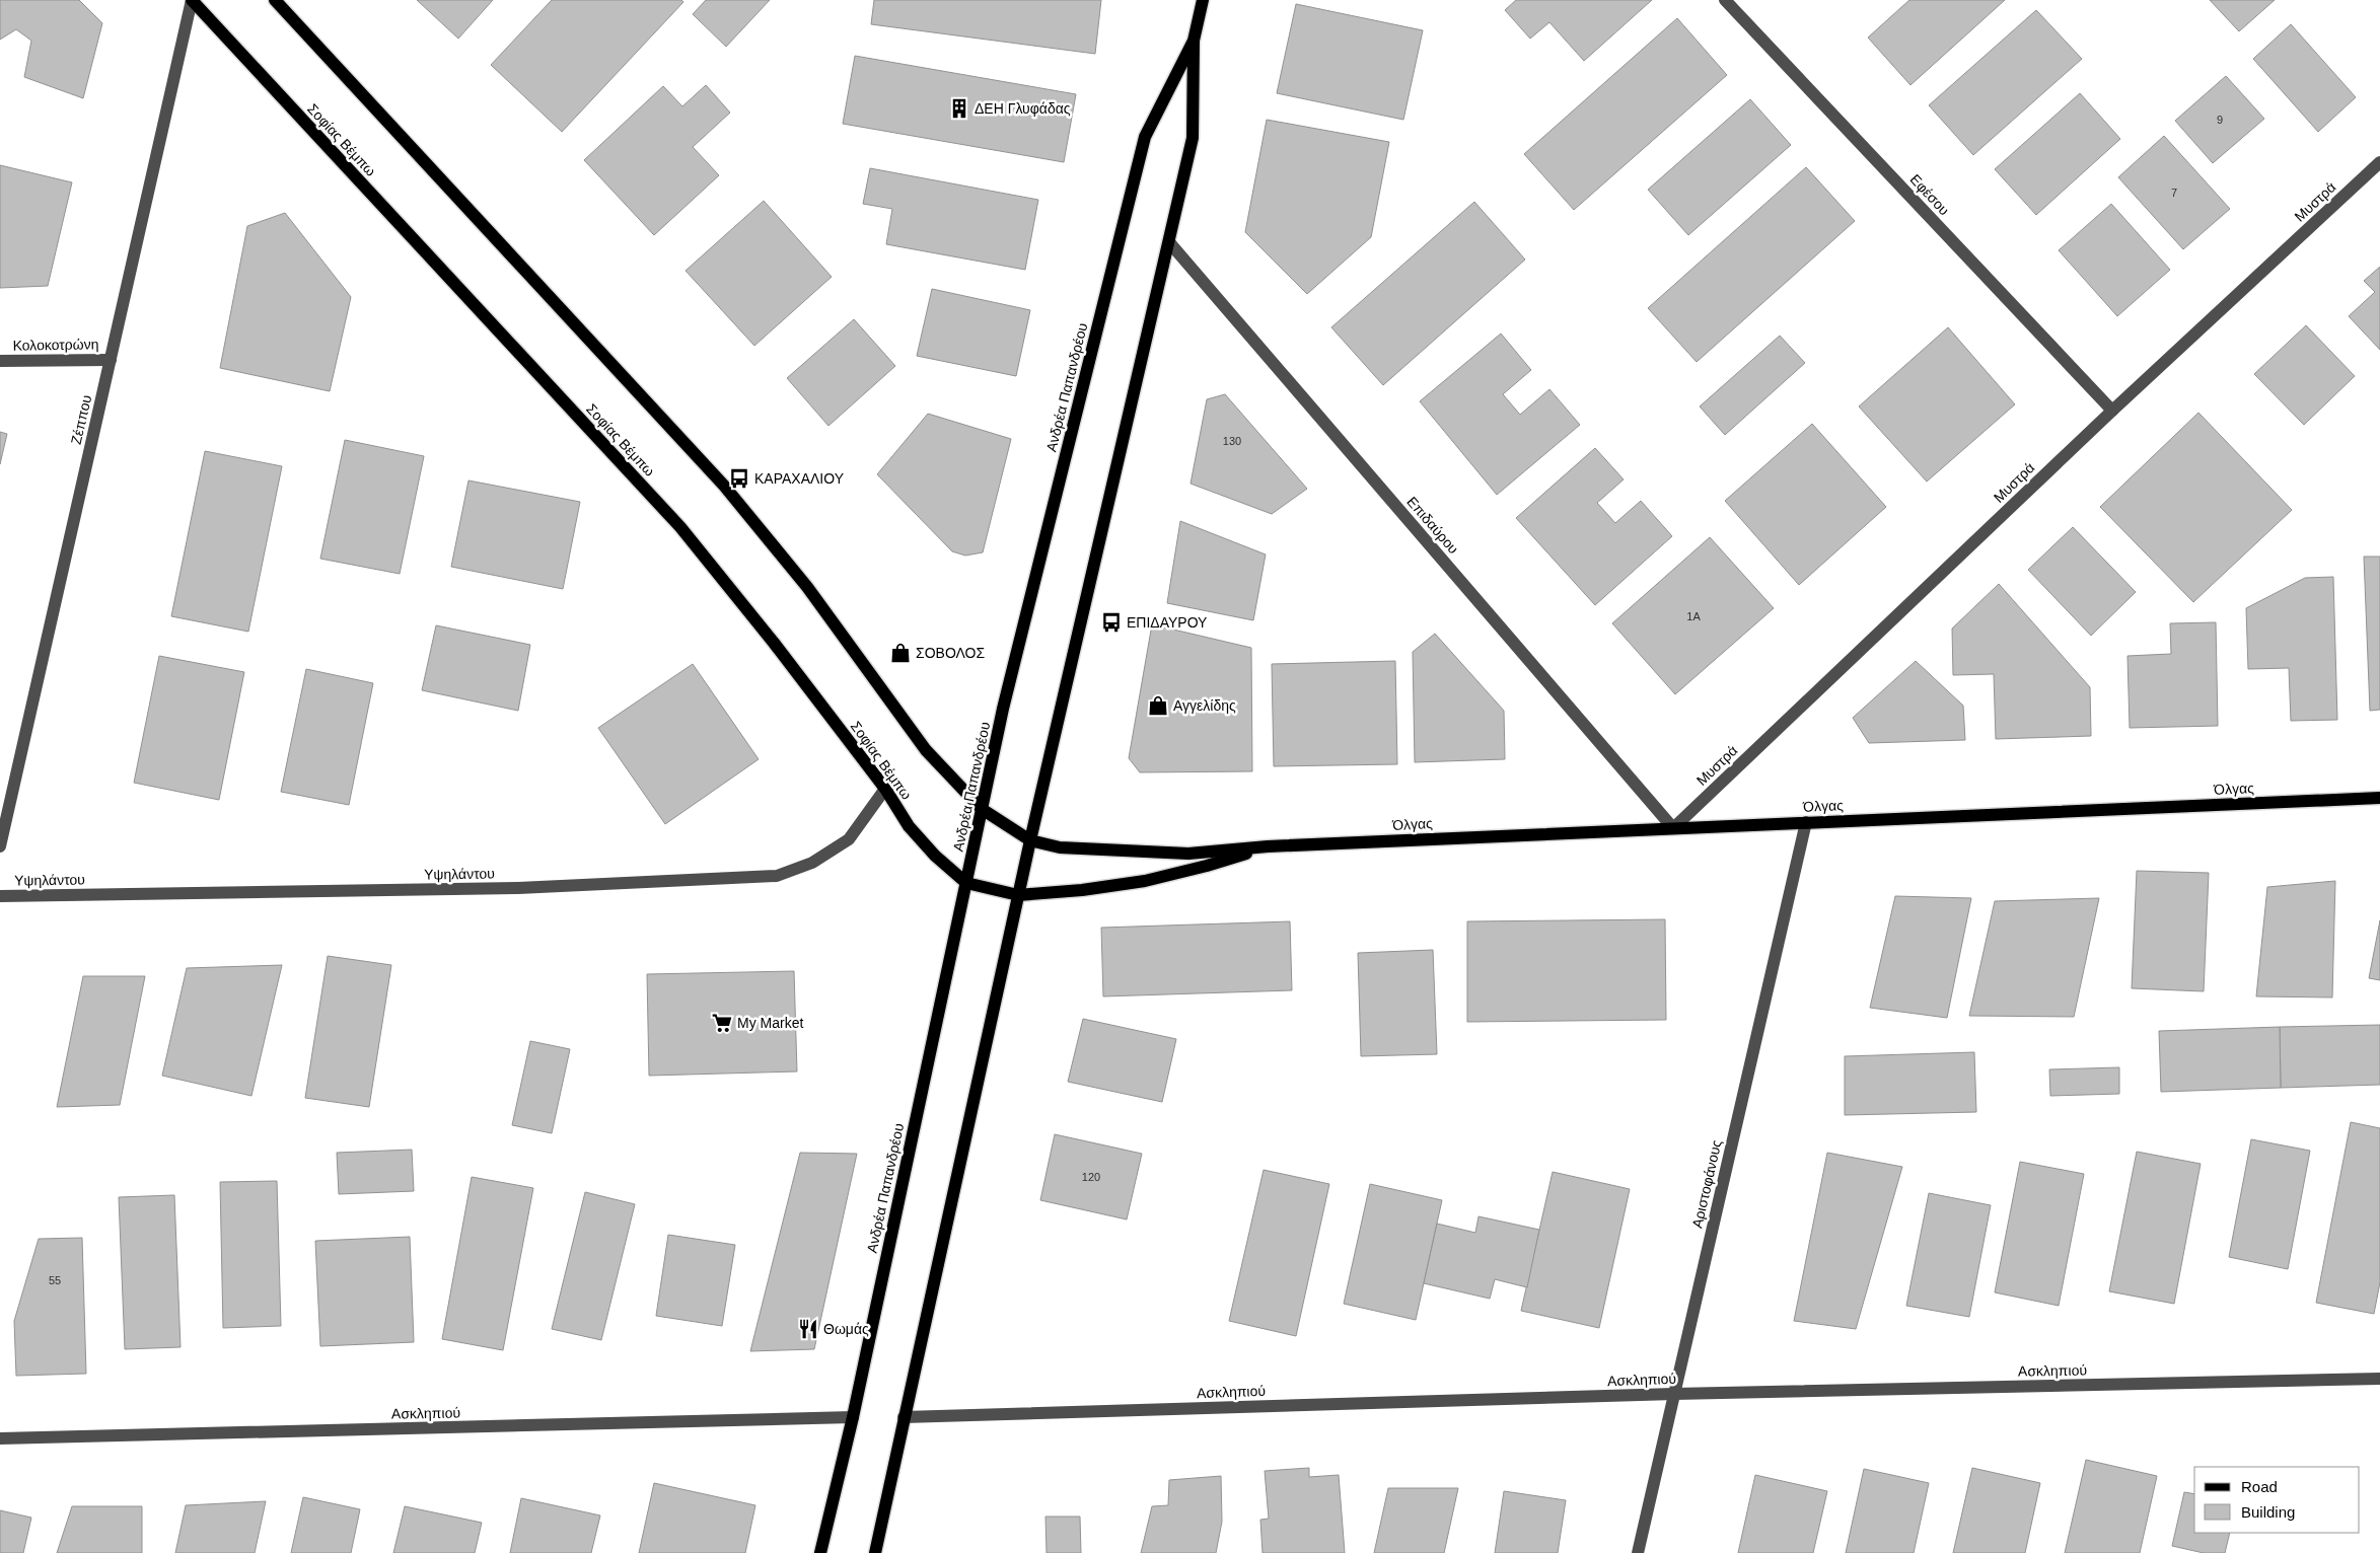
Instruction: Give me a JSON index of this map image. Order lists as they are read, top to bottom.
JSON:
{
  "streets": {
    "main road": ["Σοφίας Βέμπω", "Ανδρέα Παπανδρέου", "Όλγας"],
    "street": [
      "Εφέσου",
      "Μυστρά",
      "Κολοκοτρώνη",
      "Ζέππου",
      "Επιδαύρου",
      "Υψηλάντου",
      "Αριστοφάνους",
      "Ασκληπιού"
    ]
  },
  "crossings": [
    ["Σοφίας Βέμπω", "Ανδρέα Παπανδρέου"],
    ["Σοφίας Βέμπω", "Ζέππου"],
    ["Σοφίας Βέμπω", "Όλγας"],
    ["Σοφίας Βέμπω", "Υψηλάντου"],
    ["Εφέσου", "Μυστρά"],
    ["Μυστρά", "Επιδαύρου"],
    ["Μυστρά", "Όλγας"],
    ["Κολοκοτρώνη", "Ζέππου"],
    ["Ανδρέα Παπανδρέου", "Επιδαύρου"],
    ["Ανδρέα Παπανδρέου", "Όλγας"],
    ["Ανδρέα Παπανδρέου", "Ασκληπιού"],
    ["Επιδαύρου", "Όλγας"],
    ["Όλγας", "Αριστοφάνους"],
    ["Αριστοφάνους", "Ασκληπιού"]
  ],
  "places": {
    "building": ["ΔΕΗ Γλυφάδας"],
    "bus stop": ["ΚΑΡΑΧΑΛΙΟΥ", "ΕΠΙΔΑΥΡΟΥ"],
    "shop": ["ΣΟΒΟΛΟΣ", "Αγγελίδης"],
    "supermarket": ["My Market"],
    "restaurant": ["Θωμάς"]
  },
  "house_numbers": [
    "9",
    "7",
    "130",
    "1Α",
    "120",
    "55"
  ],
  "legend": ["Road", "Building"]
}
